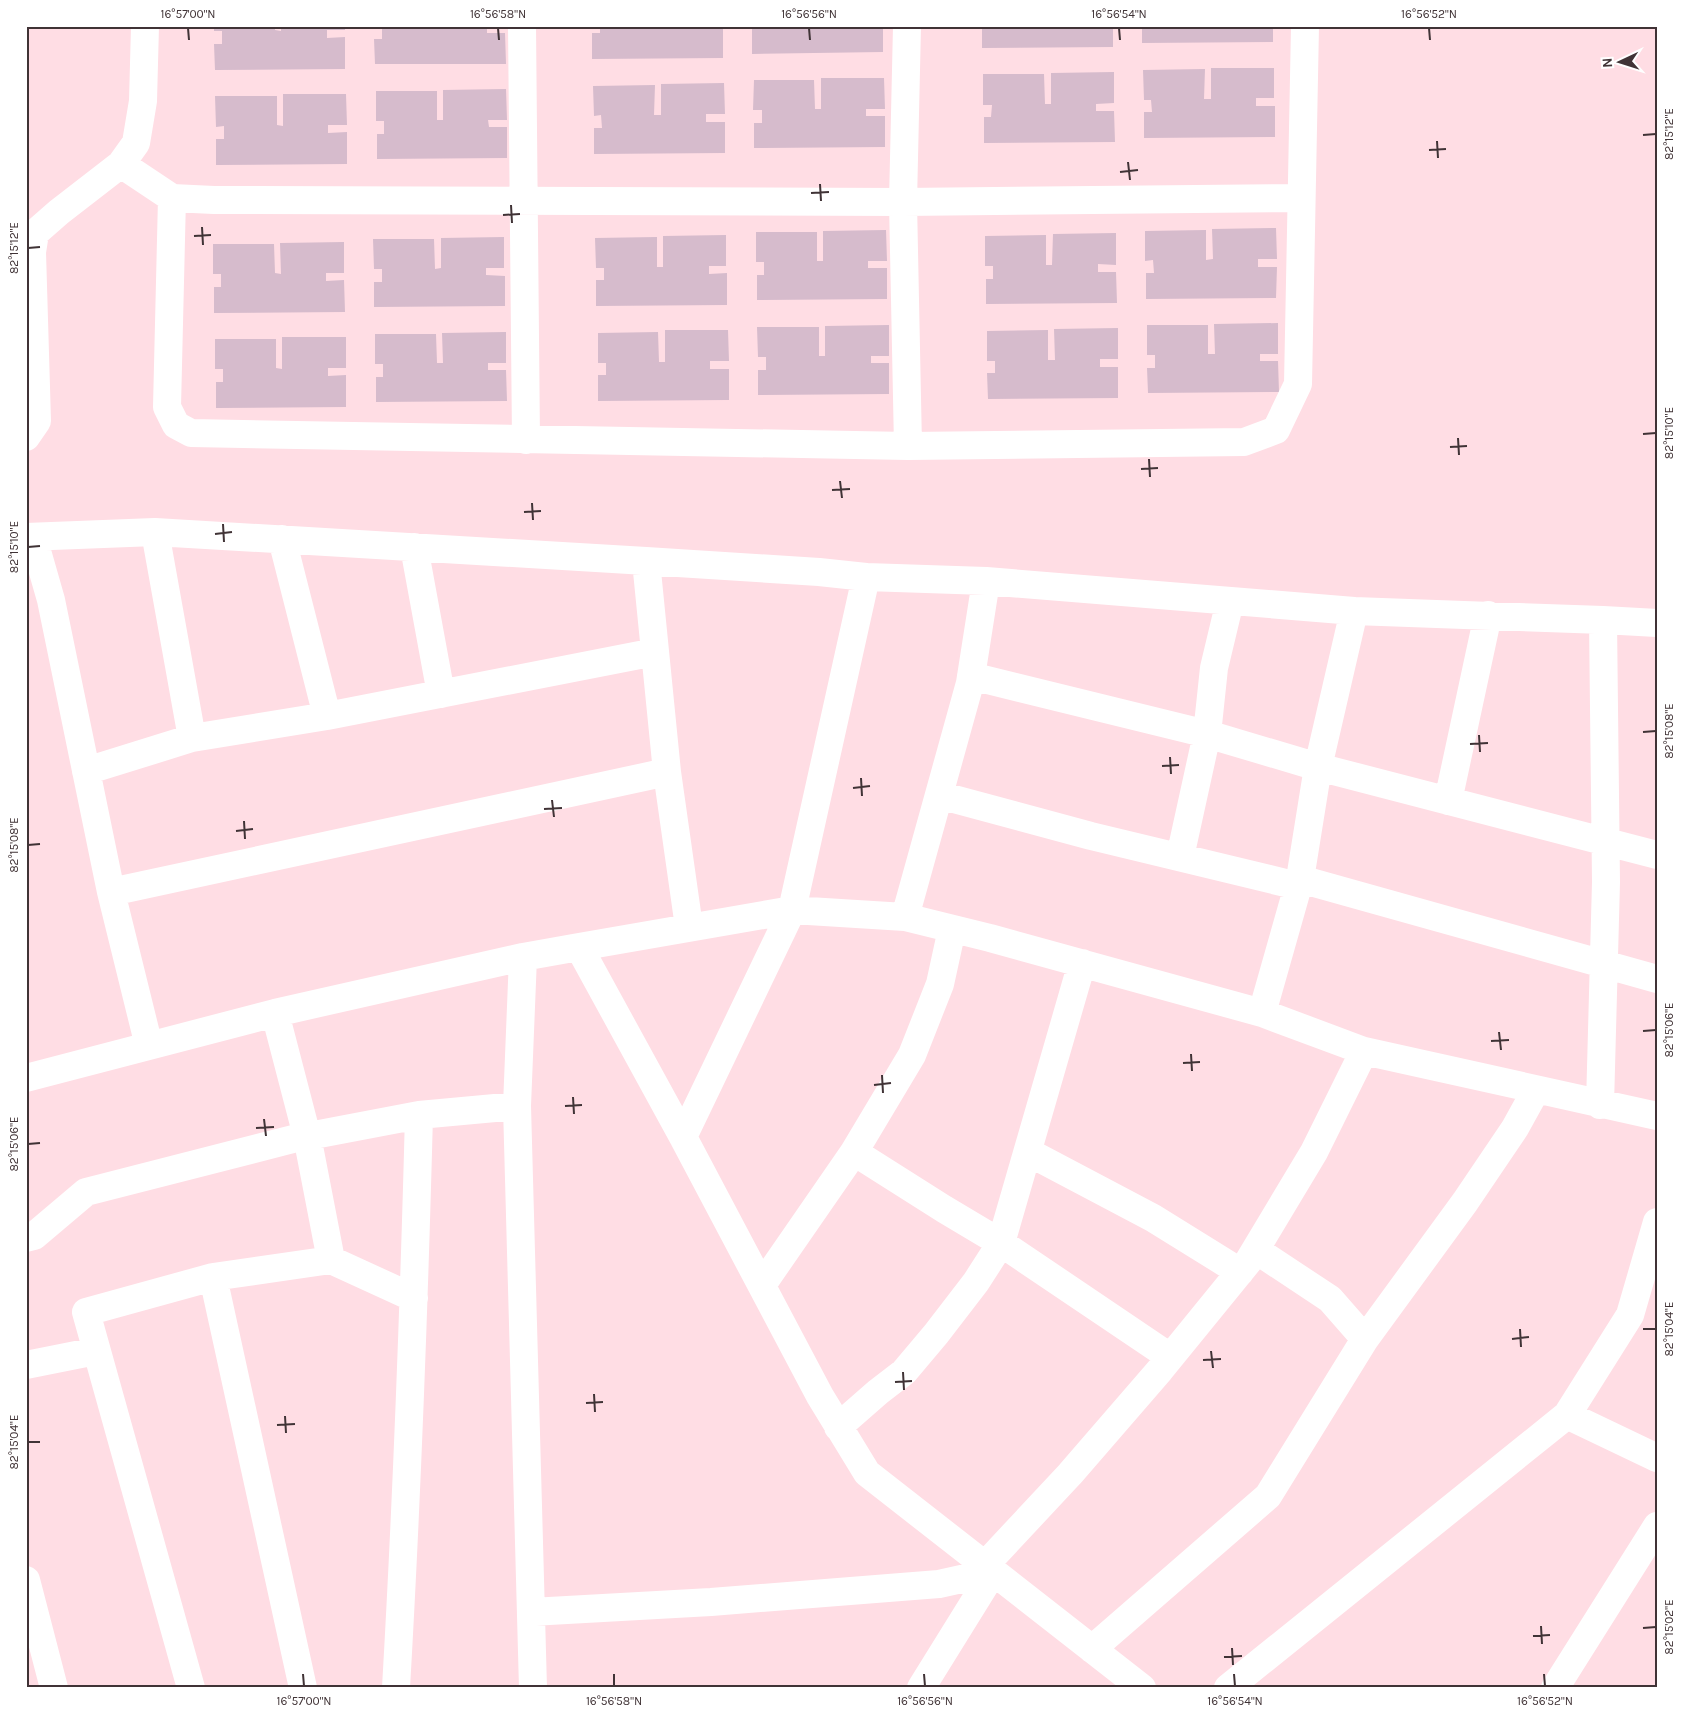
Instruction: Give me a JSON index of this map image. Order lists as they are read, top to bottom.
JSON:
{
  "north": "left",
  "coordinates": [
    "16°57'00\"N",
    "16°56'58\"N",
    "16°56'56\"N",
    "16°56'54\"N",
    "16°56'52\"N",
    "82°15'12\"E",
    "82°15'10\"E",
    "82°15'08\"E",
    "82°15'06\"E",
    "82°15'04\"E",
    "82°15'02\"E"
  ]
}
